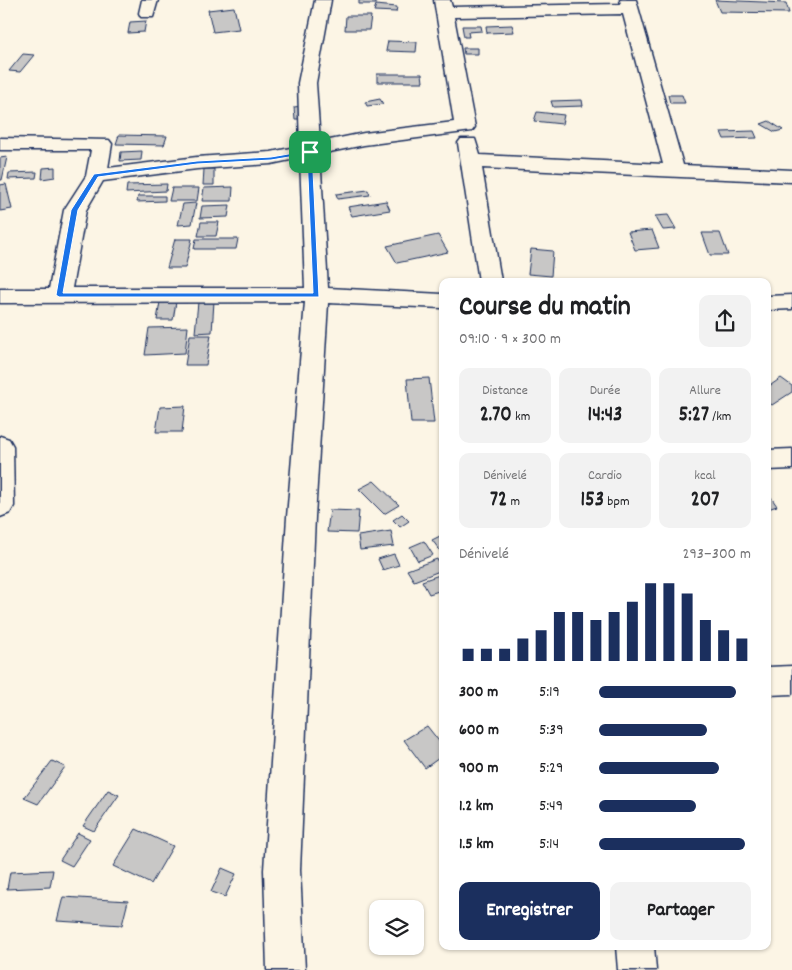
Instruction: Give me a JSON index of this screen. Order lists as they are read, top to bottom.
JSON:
{
  "page": {
    "heading": ["Course du matin", "09:10 · 9 × 300 m"],
    "stats": [
      ["Distance", "2.70 km"],
      ["Durée", "14:43"],
      ["Allure", "5:27 /km"],
      ["Dénivelé", "72 m"],
      ["Cardio", "153 bpm"],
      ["kcal", "207"]
    ],
    "chart": ["Dénivelé", "293–300 m"],
    "list": [
      {
        "name": "300 m",
        "note": "5:19"
      },
      {
        "name": "600 m",
        "note": "5:39"
      },
      {
        "name": "900 m",
        "note": "5:29"
      },
      {
        "name": "1.2 km",
        "note": "5:49"
      },
      {
        "name": "1.5 km",
        "note": "5:14"
      }
    ],
    "buttons": ["Enregistrer", "Partager"]
  }
}
